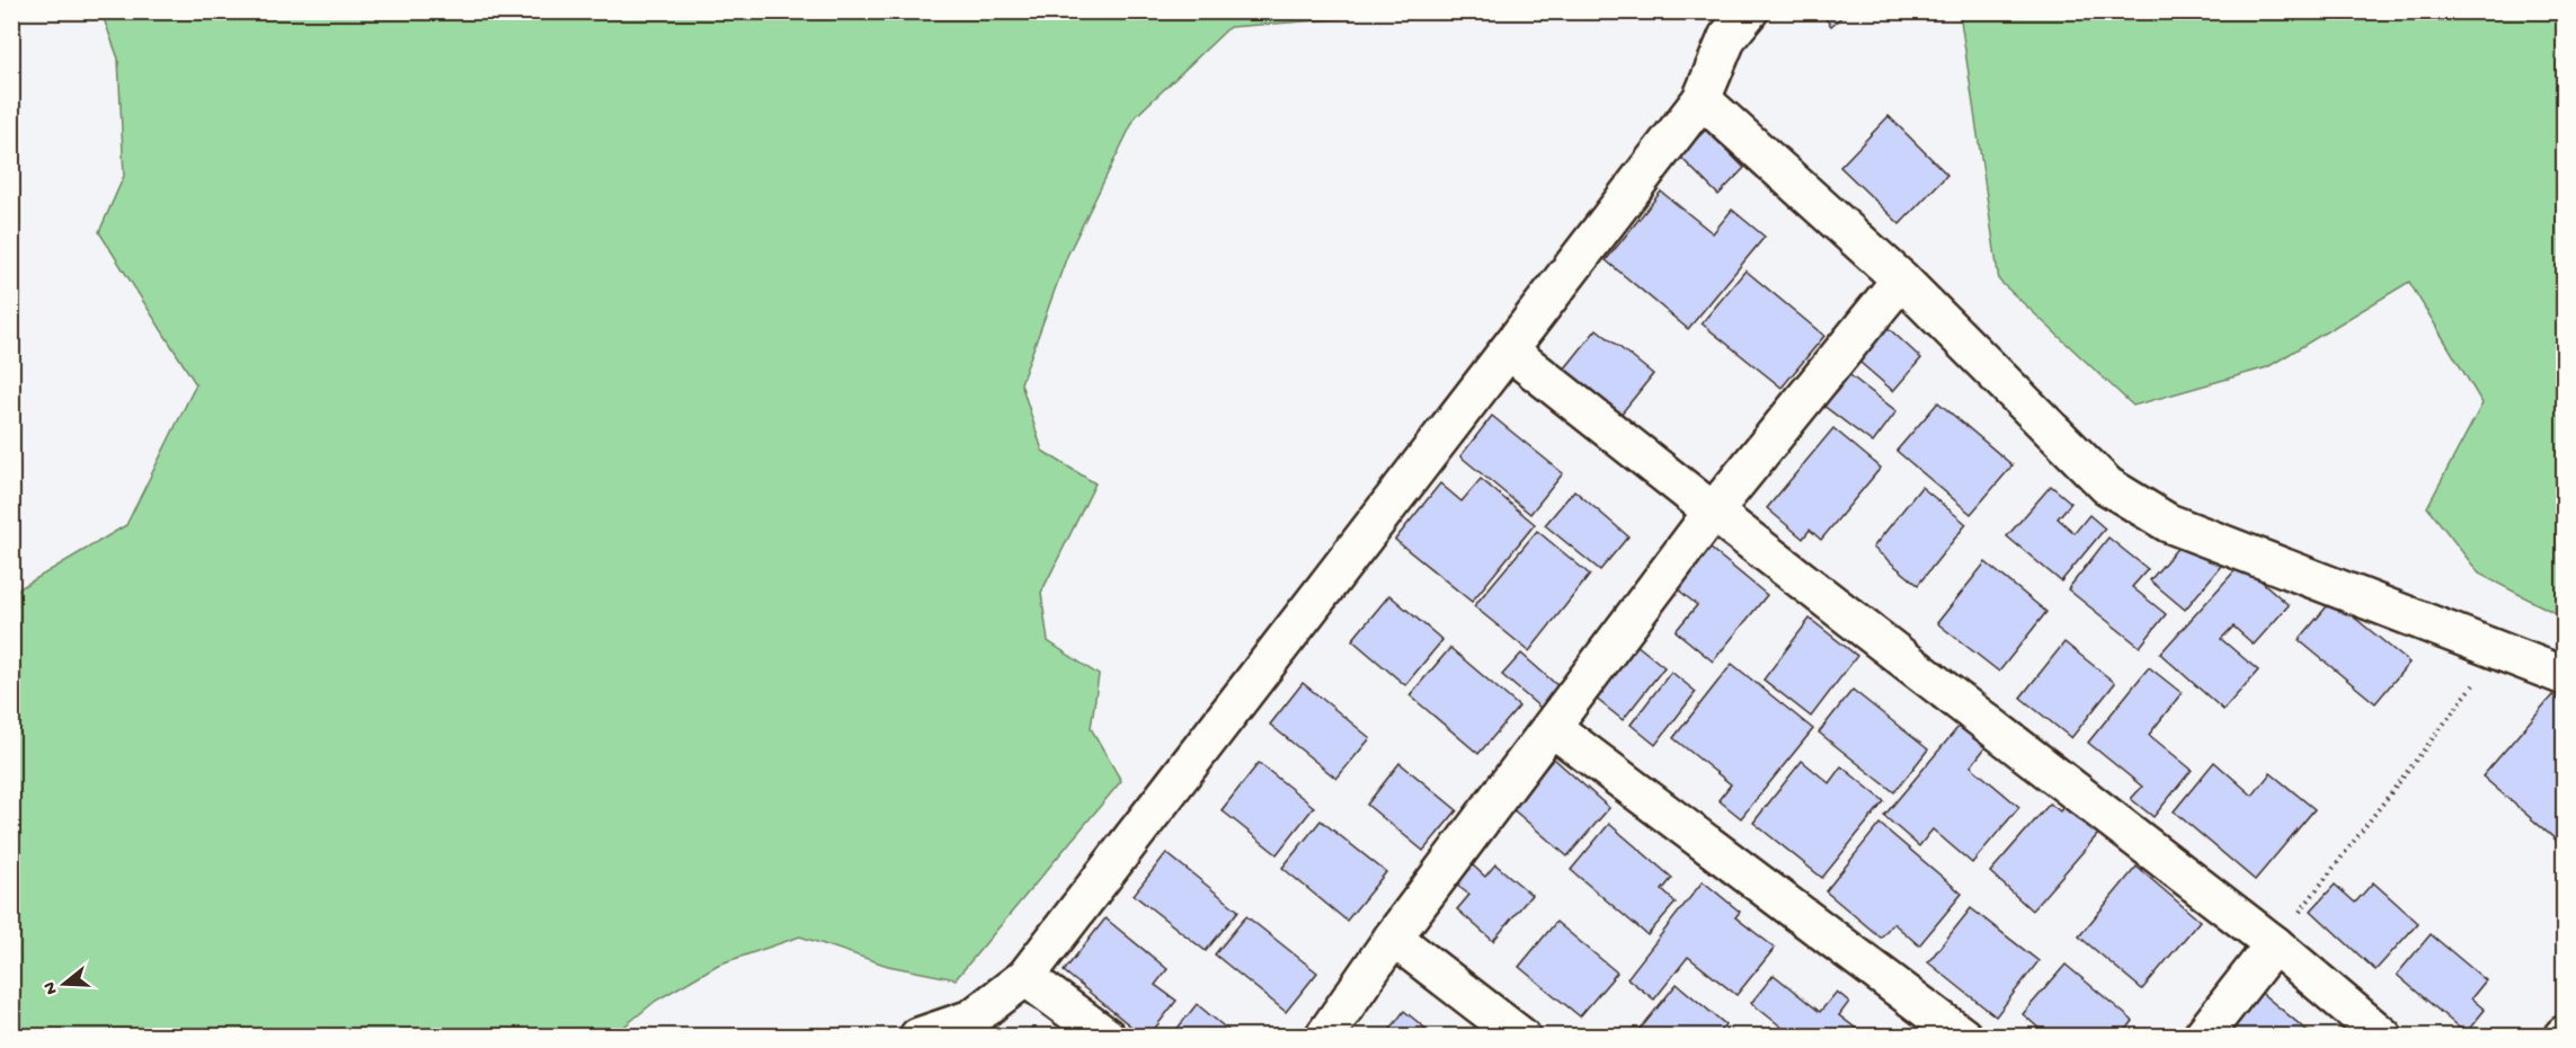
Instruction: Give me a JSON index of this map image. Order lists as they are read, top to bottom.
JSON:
{
  "north": "left"
}
